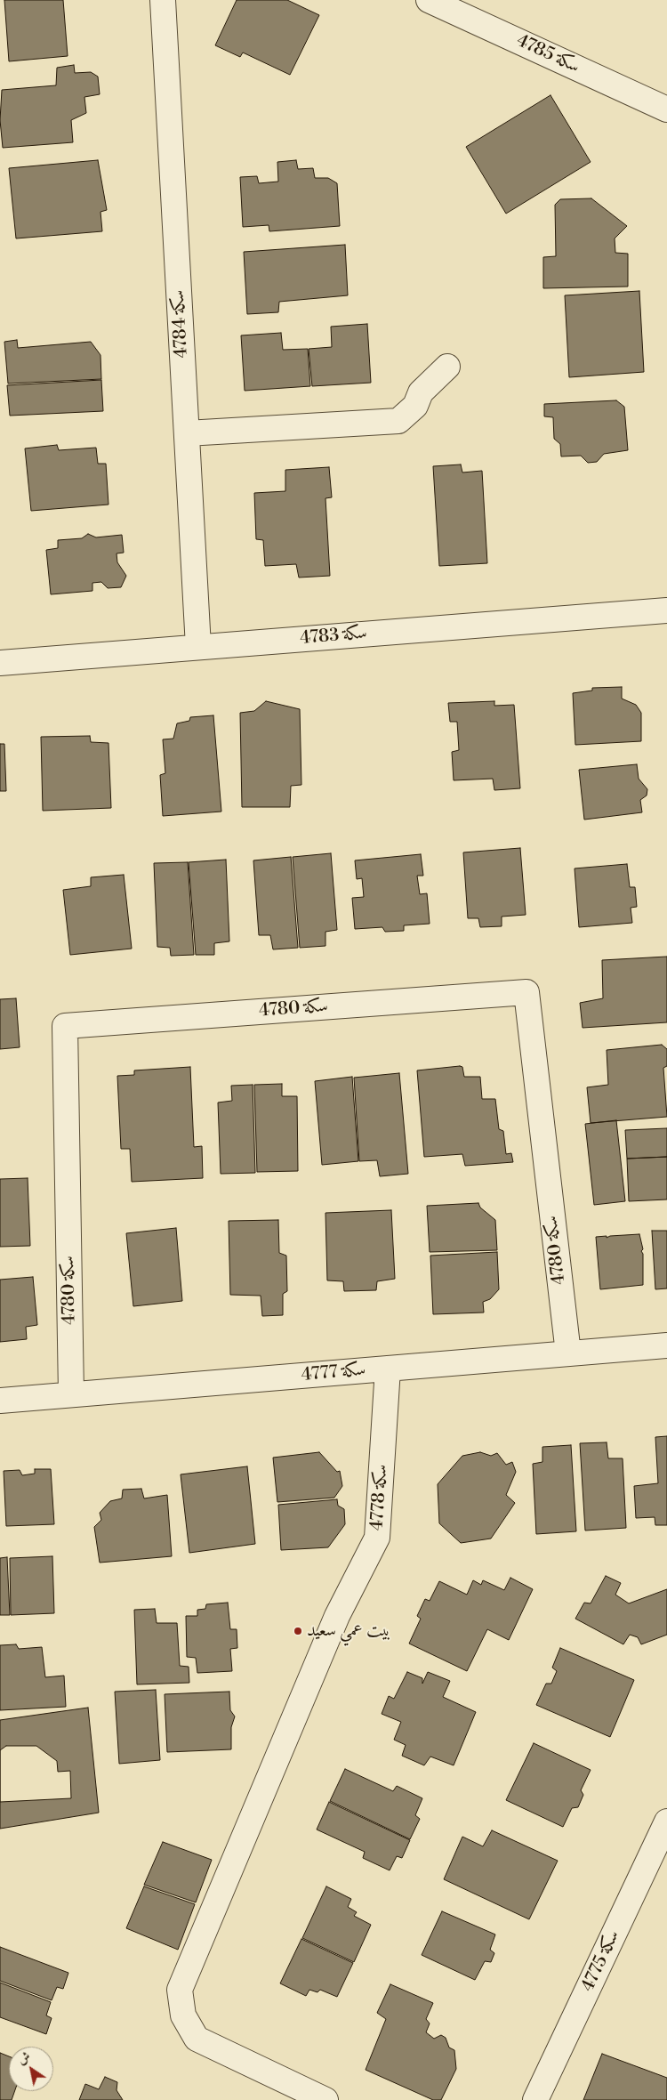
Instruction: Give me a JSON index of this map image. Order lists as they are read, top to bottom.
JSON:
{
  "streets": {
    "street": [
      "سكة 4785",
      "سكة 4784",
      "سكة 4783",
      "سكة 4780",
      "سكة 4777",
      "سكة 4778",
      "سكة 4775"
    ]
  },
  "crossings": [
    ["سكة 4784", "سكة 4783"],
    ["سكة 4780", "سكة 4777"],
    ["سكة 4777", "سكة 4778"]
  ],
  "places": ["بيت عمي سعيد"],
  "north": "top left"
}
